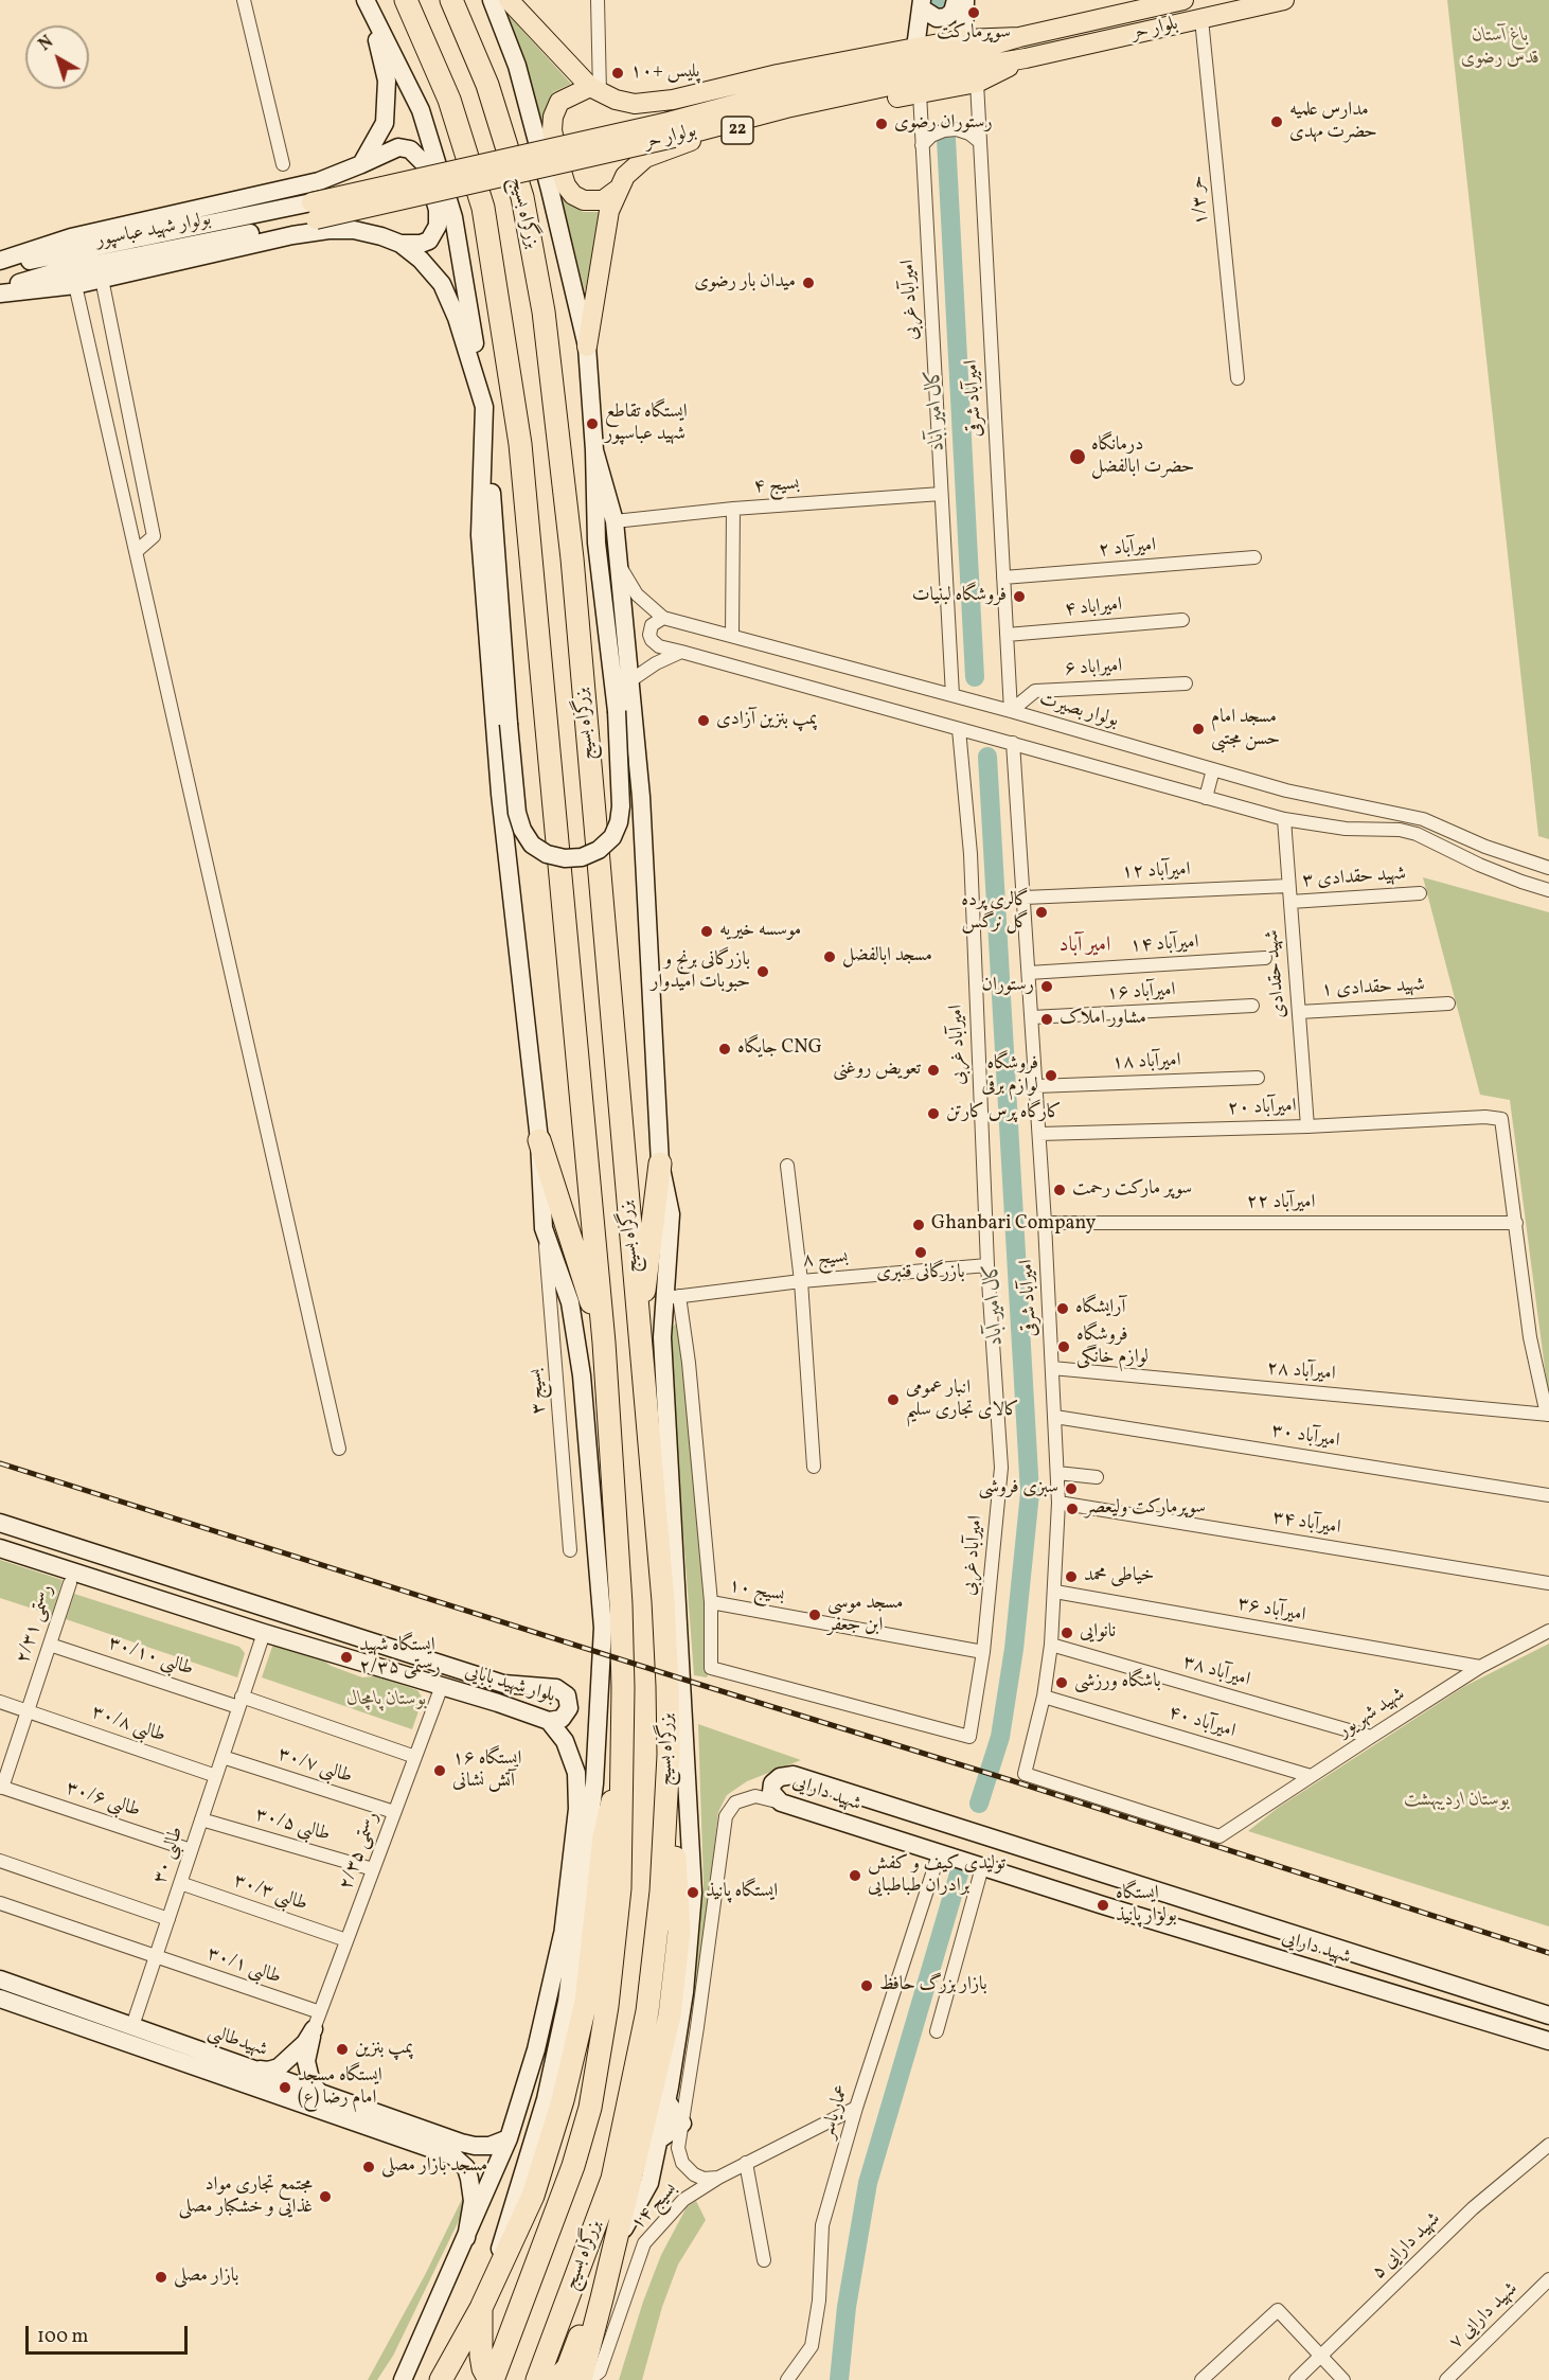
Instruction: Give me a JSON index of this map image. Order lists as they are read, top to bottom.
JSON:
{
  "streets": {
    "highway": ["بزرگراه بسیج"],
    "main road": [
      "بلوار حر",
      "22",
      "بولوار حر",
      "بولوار شهید عباسپور",
      "بلوار شهید بابایی",
      "شهید دارایی",
      "شهیدطالبی"
    ],
    "street": [
      "حر ۱/۳",
      "امیرآباد غربی",
      "امیرآباد شرقی",
      "بسیج ۴",
      "امیرآباد ۲",
      "امیراباد ۴",
      "امیراباد ۶",
      "بولوار بصیرت",
      "امیرآباد ۱۲",
      "شهید حقدادی ۳",
      "امیرآباد ۱۴",
      "شهید حقدادی",
      "شهید حقدادی ۱",
      "امیرآباد ۱۶",
      "امیرآباد ۱۸",
      "امیرآباد ۲۰",
      "امیرآباد ۲۲",
      "بسیج ۸",
      "امیرآباد ۲۸",
      "بسیج ۳",
      "امیرآباد ۳۰",
      "امیرآباد ۳۴",
      "بسیج ۱۰",
      "امیرآباد ۳۶",
      "رستمی ۲/۳۱",
      "طالبی ۳۰/۱۰",
      "امیرآباد ۳۸",
      "شهید شهریور",
      "امیرآباد ۴۰",
      "طالبی ۳۰/۸",
      "طالبی ۳۰/۷",
      "طالبی ۳۰/۶",
      "طالبی ۳۰/۵",
      "رستمی ۲/۳۵",
      "طالبی ۳۰",
      "طالبی ۳۰/۳",
      "طالبی ۳۰/۱",
      "عمار یاسر",
      "بسیج ۱۴",
      "شهید دارایی ۵",
      "شهید دارایی ۷"
    ]
  },
  "crossings": [
    ["بلوار حر", "22"],
    ["بلوار حر", "بولوار حر"],
    ["بلوار حر", "حر ۱/۳"],
    ["22", "بولوار حر"],
    ["22", "امیرآباد غربی"],
    ["22", "امیرآباد شرقی"],
    ["بولوار حر", "بولوار شهید عباسپور"],
    ["امیرآباد غربی", "بسیج ۴"],
    ["امیرآباد غربی", "بولوار بصیرت"],
    ["امیرآباد غربی", "بسیج ۸"],
    ["امیرآباد غربی", "بسیج ۱۰"],
    ["امیرآباد شرقی", "امیرآباد ۲"],
    ["امیرآباد شرقی", "امیراباد ۴"],
    ["امیرآباد شرقی", "امیراباد ۶"],
    ["امیرآباد شرقی", "بولوار بصیرت"],
    ["امیرآباد شرقی", "امیرآباد ۱۲"],
    ["امیرآباد شرقی", "امیرآباد ۱۴"],
    ["امیرآباد شرقی", "امیرآباد ۱۶"],
    ["امیرآباد شرقی", "امیرآباد ۱۸"],
    ["امیرآباد شرقی", "امیرآباد ۲۰"],
    ["امیرآباد شرقی", "امیرآباد ۲۲"],
    ["امیرآباد شرقی", "امیرآباد ۲۸"],
    ["امیرآباد شرقی", "امیرآباد ۳۰"],
    ["امیرآباد شرقی", "امیرآباد ۳۴"],
    ["امیرآباد شرقی", "امیرآباد ۳۶"],
    ["امیرآباد شرقی", "امیرآباد ۳۸"],
    ["امیرآباد شرقی", "شهید شهریور"],
    ["امیرآباد شرقی", "امیرآباد ۴۰"],
    ["امیراباد ۶", "بولوار بصیرت"],
    ["امیرآباد ۱۲", "شهید حقدادی"],
    ["شهید حقدادی ۳", "شهید حقدادی"],
    ["شهید حقدادی", "شهید حقدادی ۱"],
    ["شهید حقدادی", "امیرآباد ۲۰"],
    ["امیرآباد ۲۰", "امیرآباد ۲۲"],
    ["امیرآباد ۳۶", "شهید شهریور"],
    ["رستمی ۲/۳۱", "طالبی ۳۰/۱۰"],
    ["رستمی ۲/۳۱", "طالبی ۳۰/۸"],
    ["رستمی ۲/۳۱", "طالبی ۳۰/۶"],
    ["طالبی ۳۰/۱۰", "رستمی ۲/۳۵"],
    ["طالبی ۳۰/۱۰", "طالبی ۳۰"],
    ["امیرآباد ۳۸", "شهید شهریور"],
    ["بلوار شهید بابایی", "رستمی ۲/۳۵"],
    ["بلوار شهید بابایی", "طالبی ۳۰"],
    ["شهید شهریور", "امیرآباد ۴۰"],
    ["طالبی ۳۰/۸", "طالبی ۳۰"],
    ["طالبی ۳۰/۷", "رستمی ۲/۳۵"],
    ["طالبی ۳۰/۷", "طالبی ۳۰"],
    ["شهید دارایی", "عمار یاسر"],
    ["طالبی ۳۰/۶", "طالبی ۳۰"],
    ["طالبی ۳۰/۵", "رستمی ۲/۳۵"],
    ["طالبی ۳۰/۵", "طالبی ۳۰"],
    ["رستمی ۲/۳۵", "طالبی ۳۰/۳"],
    ["رستمی ۲/۳۵", "طالبی ۳۰/۱"],
    ["طالبی ۳۰", "طالبی ۳۰/۳"],
    ["طالبی ۳۰", "طالبی ۳۰/۱"],
    ["طالبی ۳۰", "شهیدطالبی"],
    ["عمار یاسر", "بسیج ۱۴"]
  ],
  "districts": ["امیر آباد"],
  "water": ["کال امیر آباد"],
  "parks": ["باغ آستان قدس رضوی", "بوستان پامچال", "بوستان اردیبهشت"],
  "places": [
    "سوپرمارکت",
    "پلیس +۱۰",
    "مدارس علمیه حضرت مهدی",
    "رستوران رضوی",
    "میدان بار رضوی",
    "ایستگاه تقاطع شهید عباسپور",
    "درمانگاه حضرت ابالفضل",
    "فروشگاه لبنیات",
    "پمپ بنزین آزادی",
    "مسجد امام حسن مجتبی",
    "گالری پرده گل نرگس",
    "موسسه خیریه",
    "مسجد ابالفضل",
    "بازرگانی برنج و حبوبات امیدوار",
    "رستوران",
    "مشاور املاک",
    "جایگاه CNG",
    "تعویض روغنی",
    "فروشگاه لوازم برقی",
    "کارگاه پرس کارتن",
    "سوپر مارکت رحمت",
    "Ghanbari Company",
    "بازرگانی قنبری",
    "آرایشگاه",
    "فروشگاه لوازم خانگی",
    "انبار عمومی کالای تجاری سلیم",
    "سبزی فروشی",
    "سوپرمارکت ولیعصر",
    "خیاطی محمد",
    "مسجد موسی ابن جعفر",
    "نانوایی",
    "ایستگاه شهید رستمی ۲/۳۵",
    "باشگاه ورزشی",
    "ایستگاه ۱۶ آتش نشانی",
    "تولیدی کیف و کفش برادران طباطبایی",
    "ایستگاه پانیذ",
    "ایستگاه بولوار پانیذ",
    "بازار بزرگ حافظ",
    "پمپ بنزین",
    "ایستگاه مسجد امام رضا (ع)",
    "مسجد بازار مصلی",
    "مجتمع تجاری مواد غذایی و خشکبار مصلی",
    "بازار مصلى"
  ],
  "scale_bar": "100 m",
  "north": "top left"
}
